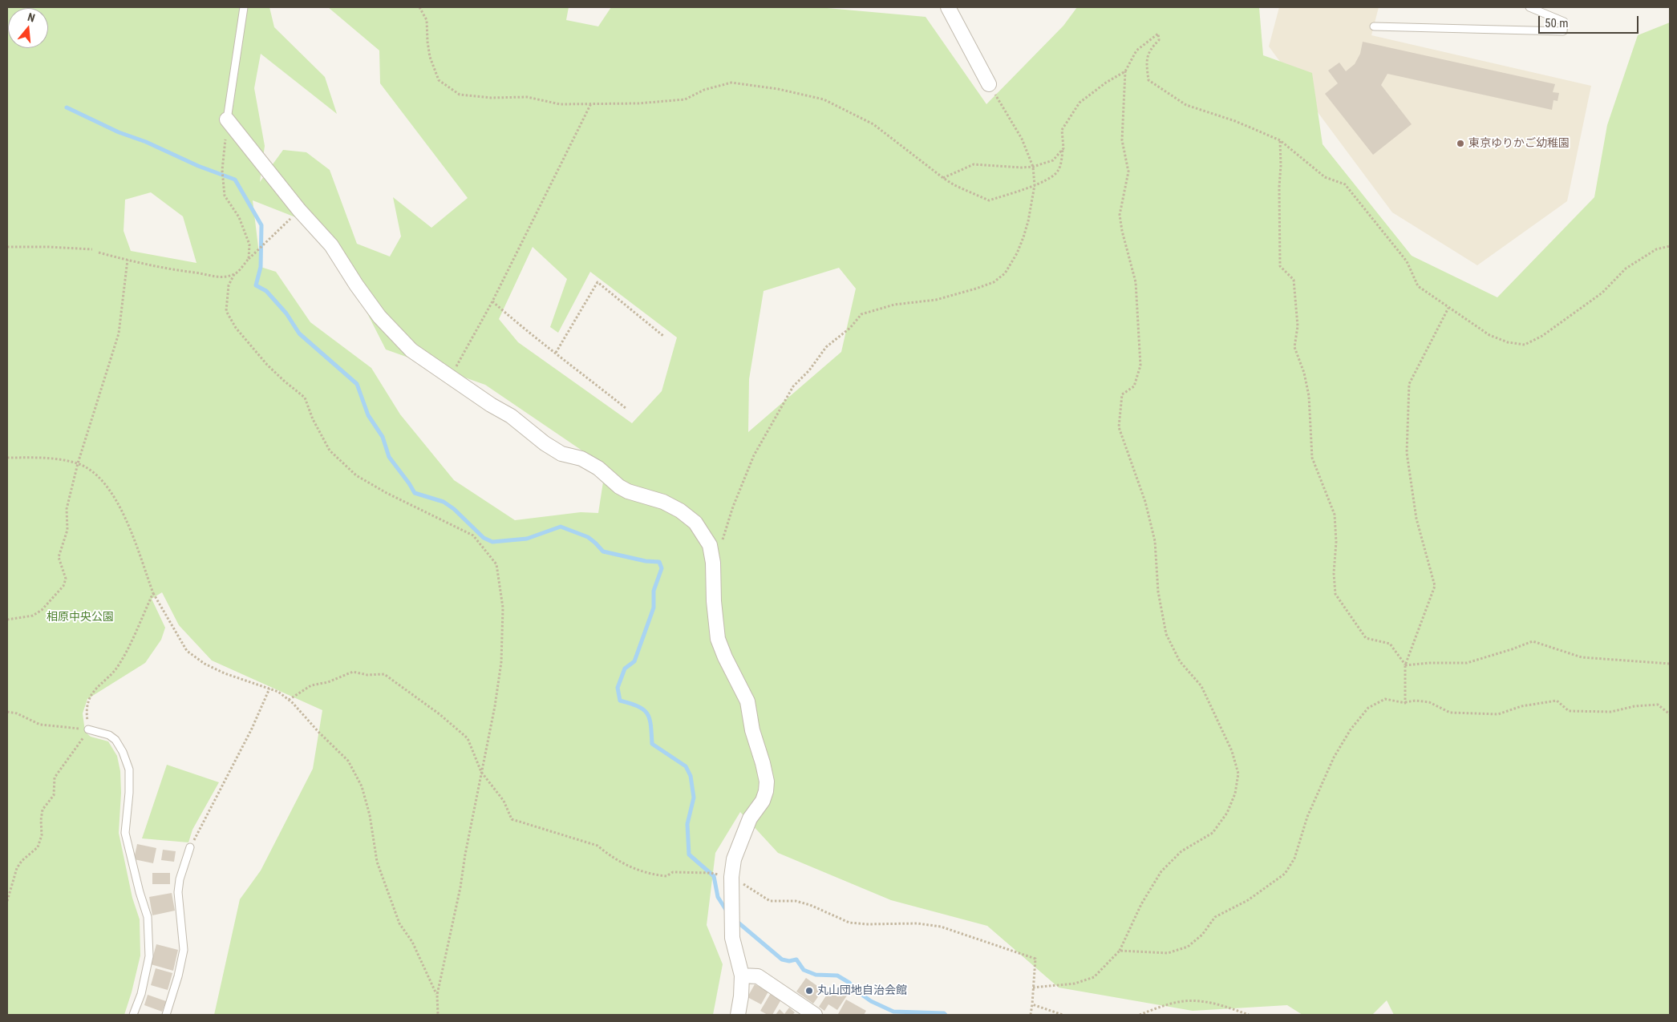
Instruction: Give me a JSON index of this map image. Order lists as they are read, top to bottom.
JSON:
{
  "parks": ["相原中央公園"],
  "places": ["東京ゆりかご幼稚園", "丸山団地自治会館"],
  "scale_bar": "50 m",
  "north": "top"
}
